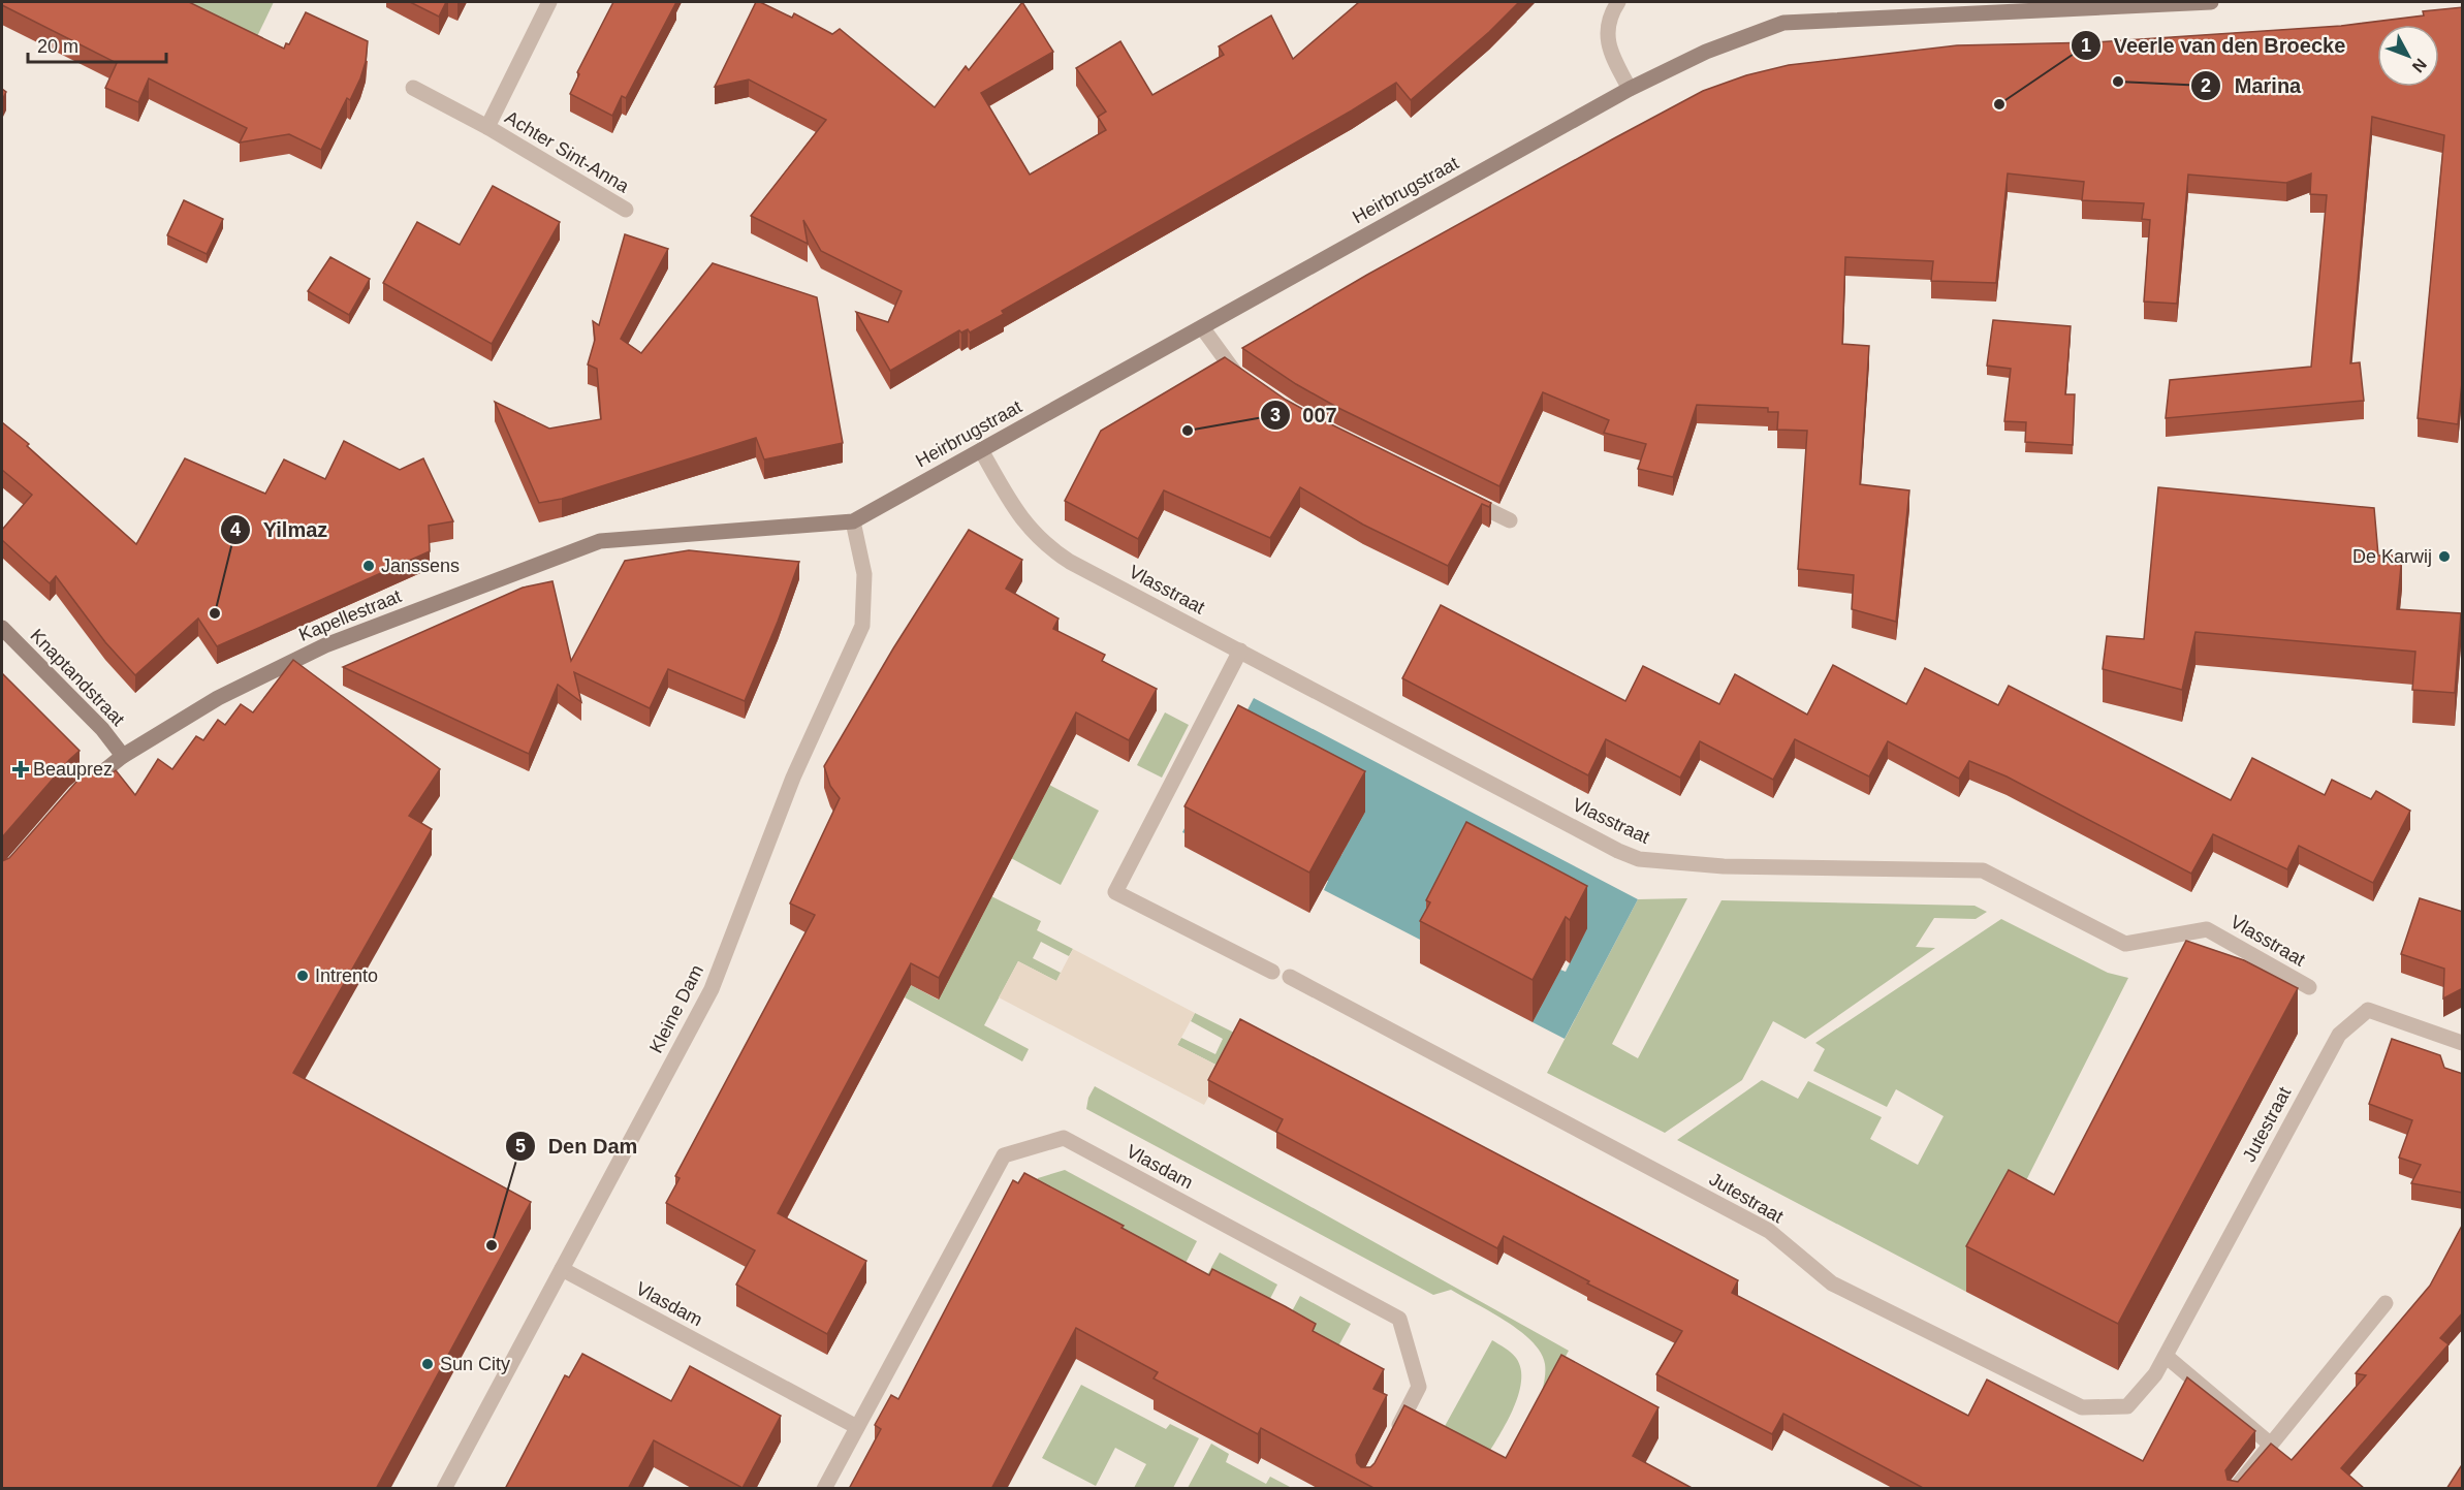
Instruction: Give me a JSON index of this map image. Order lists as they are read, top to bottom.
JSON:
{
  "streets": {
    "street": [
      "Achter Sint-Anna",
      "Heirbrugstraat",
      "Vlasstraat",
      "Kapellestraat",
      "Knaptandstraat",
      "Kleine Dam",
      "Jutestraat",
      "Vlasdam"
    ]
  },
  "crossings": [
    ["Heirbrugstraat", "Vlasstraat"],
    ["Heirbrugstraat", "Kapellestraat"],
    ["Heirbrugstraat", "Kleine Dam"],
    ["Kapellestraat", "Knaptandstraat"],
    ["Kapellestraat", "Kleine Dam"],
    ["Kleine Dam", "Vlasdam"]
  ],
  "places": {
    "other": [
      "Marina",
      "Veerle van den Broecke",
      "007",
      "De Karwij",
      "Janssens",
      "Yilmaz",
      "Intrento",
      "Den Dam",
      "Sun City"
    ],
    "health": ["Beauprez"]
  },
  "scale_bar": "20 m",
  "north": "bottom right"
}
